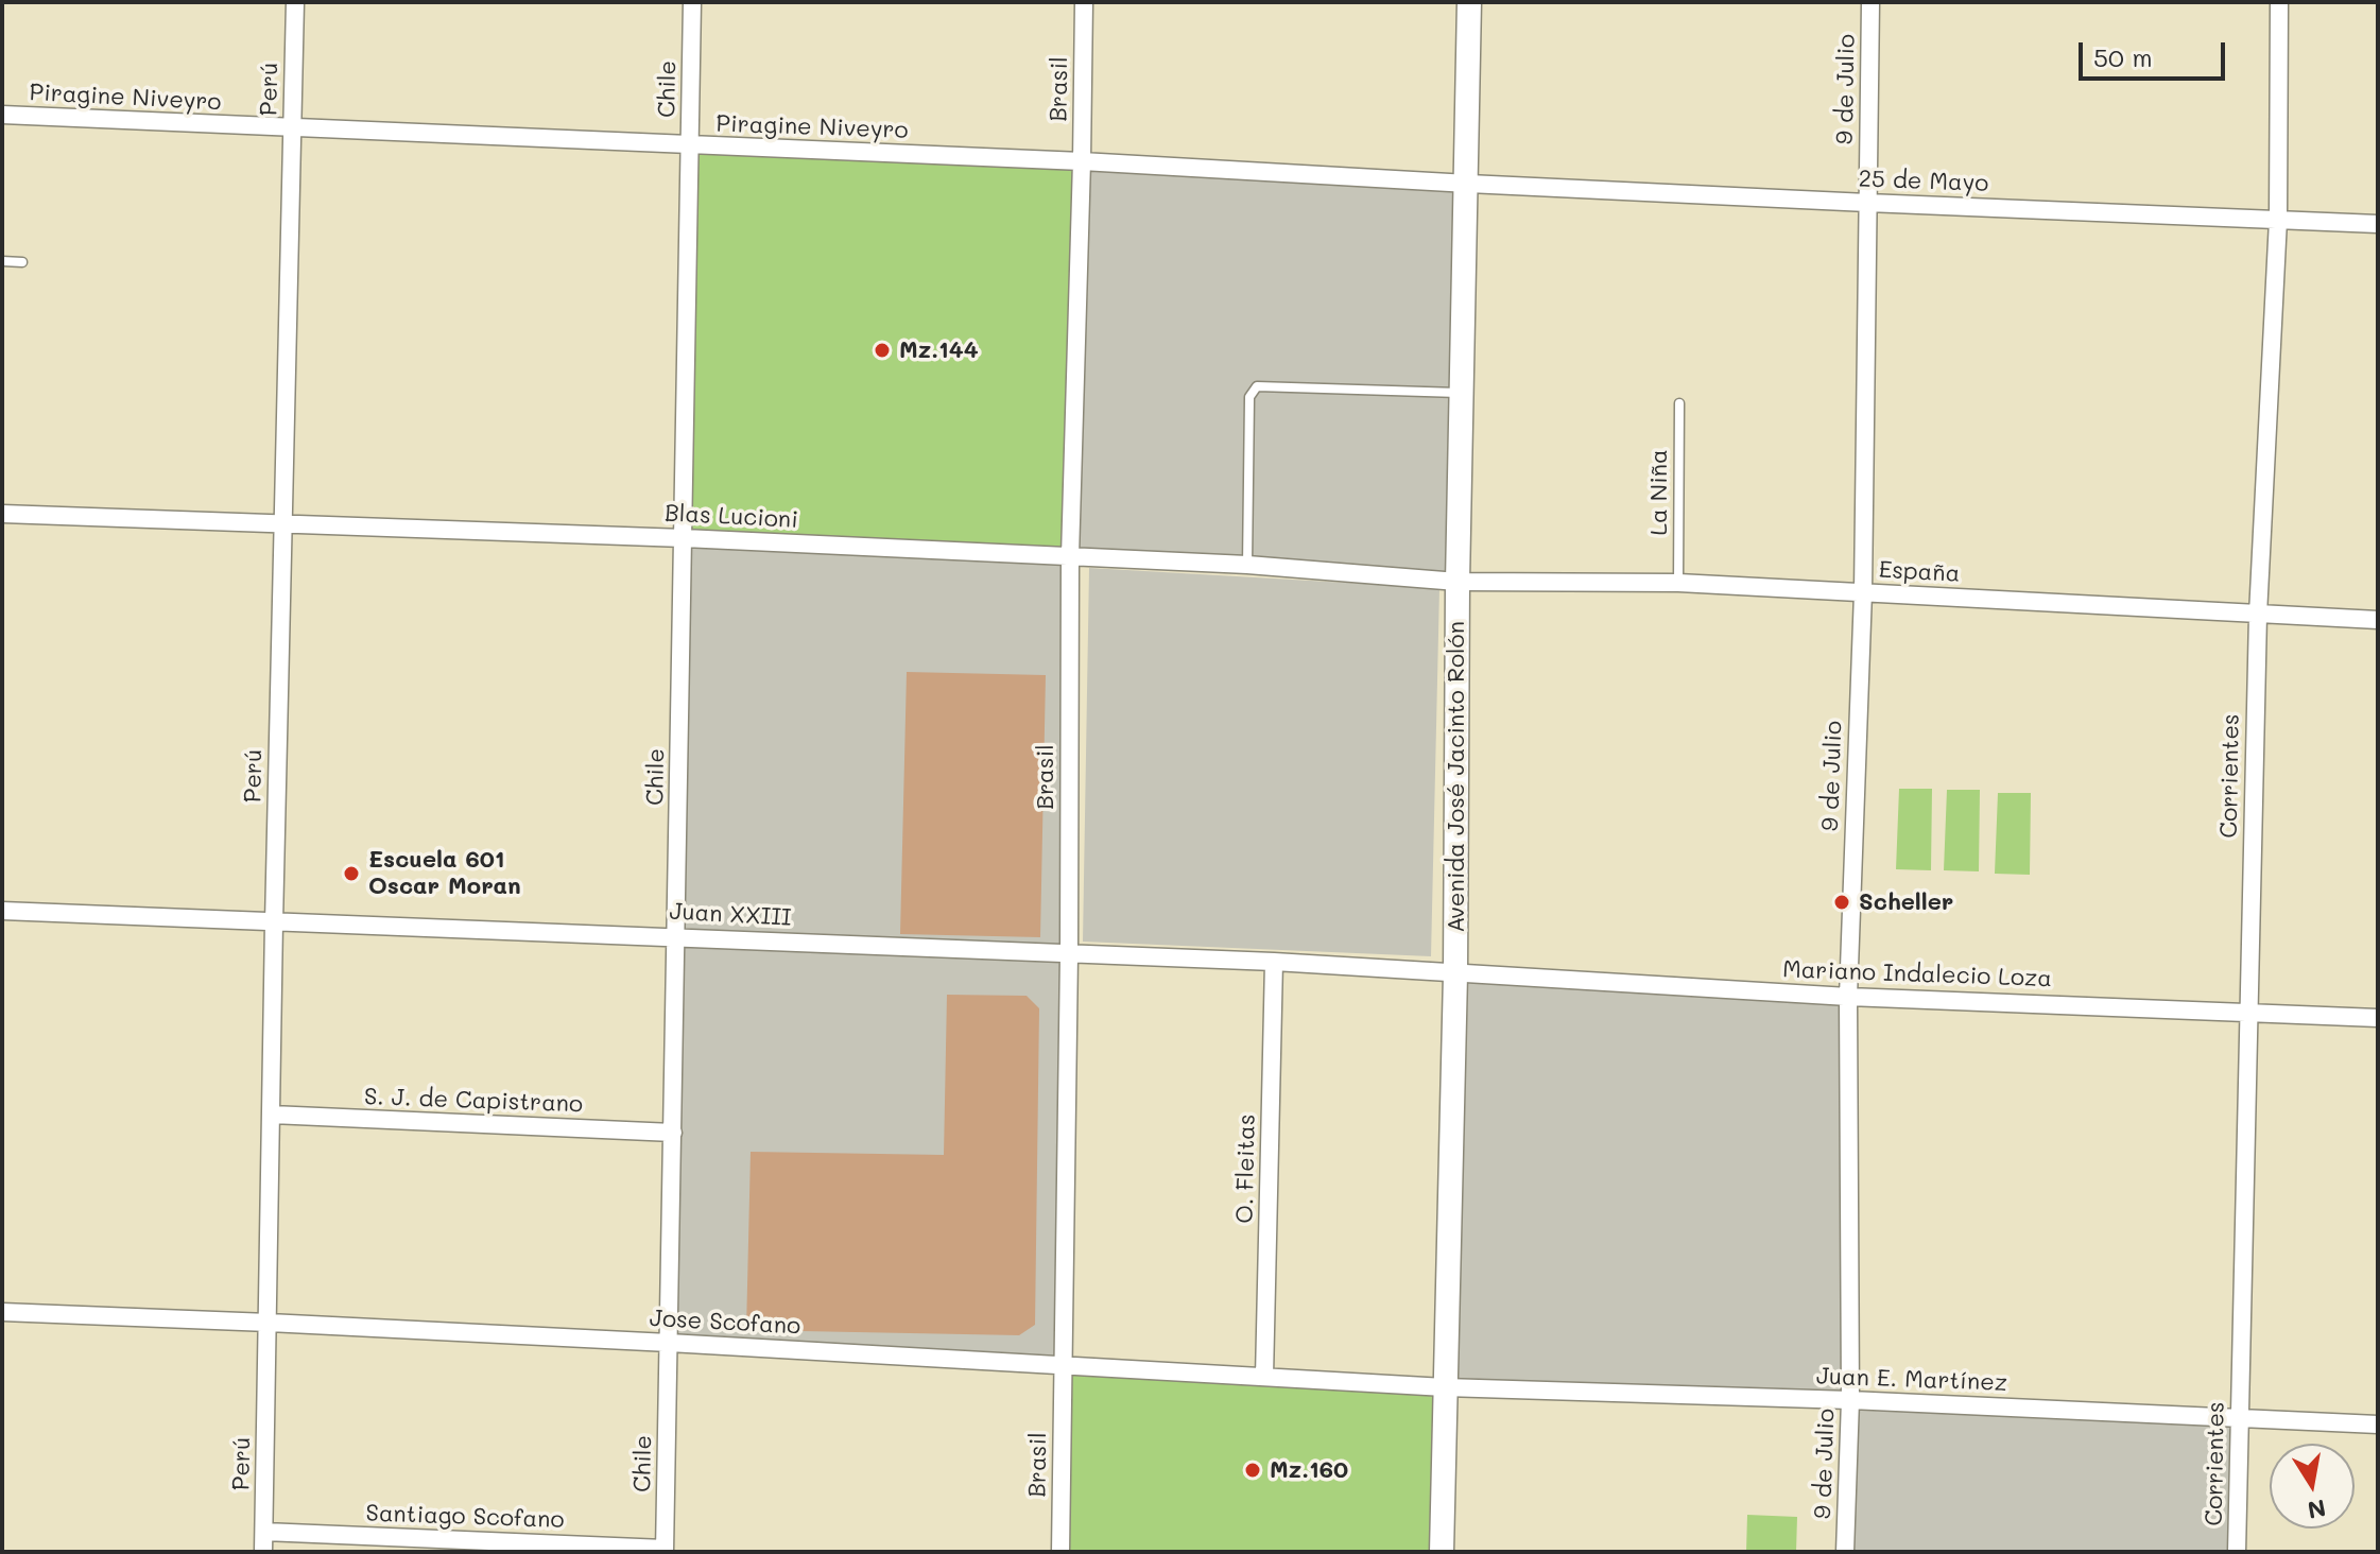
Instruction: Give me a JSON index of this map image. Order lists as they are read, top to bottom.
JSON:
{
  "streets": {
    "street": [
      "Perú",
      "Chile",
      "Brasil",
      "9 de Julio",
      "Piragine Niveyro",
      "25 de Mayo",
      "Blas Lucioni",
      "España",
      "Corrientes",
      "Avenida José Jacinto Rolón",
      "Juan XXIII",
      "Mariano Indalecio Loza",
      "S. J. de Capistrano",
      "O. Fleitas",
      "Jose Scofano",
      "Juan E. Martínez",
      "Santiago Scofano"
    ],
    "lane": ["La Niña"]
  },
  "crossings": [
    ["Perú", "Piragine Niveyro"],
    ["Perú", "Blas Lucioni"],
    ["Perú", "Juan XXIII"],
    ["Perú", "S. J. de Capistrano"],
    ["Perú", "Jose Scofano"],
    ["Perú", "Santiago Scofano"],
    ["Chile", "Piragine Niveyro"],
    ["Chile", "Blas Lucioni"],
    ["Chile", "Juan XXIII"],
    ["Chile", "S. J. de Capistrano"],
    ["Chile", "Jose Scofano"],
    ["Chile", "Santiago Scofano"],
    ["Brasil", "Piragine Niveyro"],
    ["Brasil", "Blas Lucioni"],
    ["Brasil", "Juan XXIII"],
    ["Brasil", "Jose Scofano"],
    ["9 de Julio", "25 de Mayo"],
    ["9 de Julio", "España"],
    ["9 de Julio", "Mariano Indalecio Loza"],
    ["9 de Julio", "Juan E. Martínez"],
    ["Piragine Niveyro", "25 de Mayo"],
    ["Piragine Niveyro", "Avenida José Jacinto Rolón"],
    ["25 de Mayo", "Corrientes"],
    ["25 de Mayo", "Avenida José Jacinto Rolón"],
    ["La Niña", "España"],
    ["Blas Lucioni", "España"],
    ["Blas Lucioni", "Avenida José Jacinto Rolón"],
    ["España", "Corrientes"],
    ["España", "Avenida José Jacinto Rolón"],
    ["Corrientes", "Mariano Indalecio Loza"],
    ["Corrientes", "Juan E. Martínez"],
    ["Avenida José Jacinto Rolón", "Juan XXIII"],
    ["Avenida José Jacinto Rolón", "Mariano Indalecio Loza"],
    ["Avenida José Jacinto Rolón", "Jose Scofano"],
    ["Avenida José Jacinto Rolón", "Juan E. Martínez"],
    ["Juan XXIII", "Mariano Indalecio Loza"],
    ["Juan XXIII", "O. Fleitas"],
    ["O. Fleitas", "Jose Scofano"],
    ["Jose Scofano", "Juan E. Martínez"]
  ],
  "places": [
    "Mz.144",
    "Escuela 601 Oscar Moran",
    "Scheller",
    "Mz.160"
  ],
  "scale_bar": "50 m",
  "north": "bottom"
}
